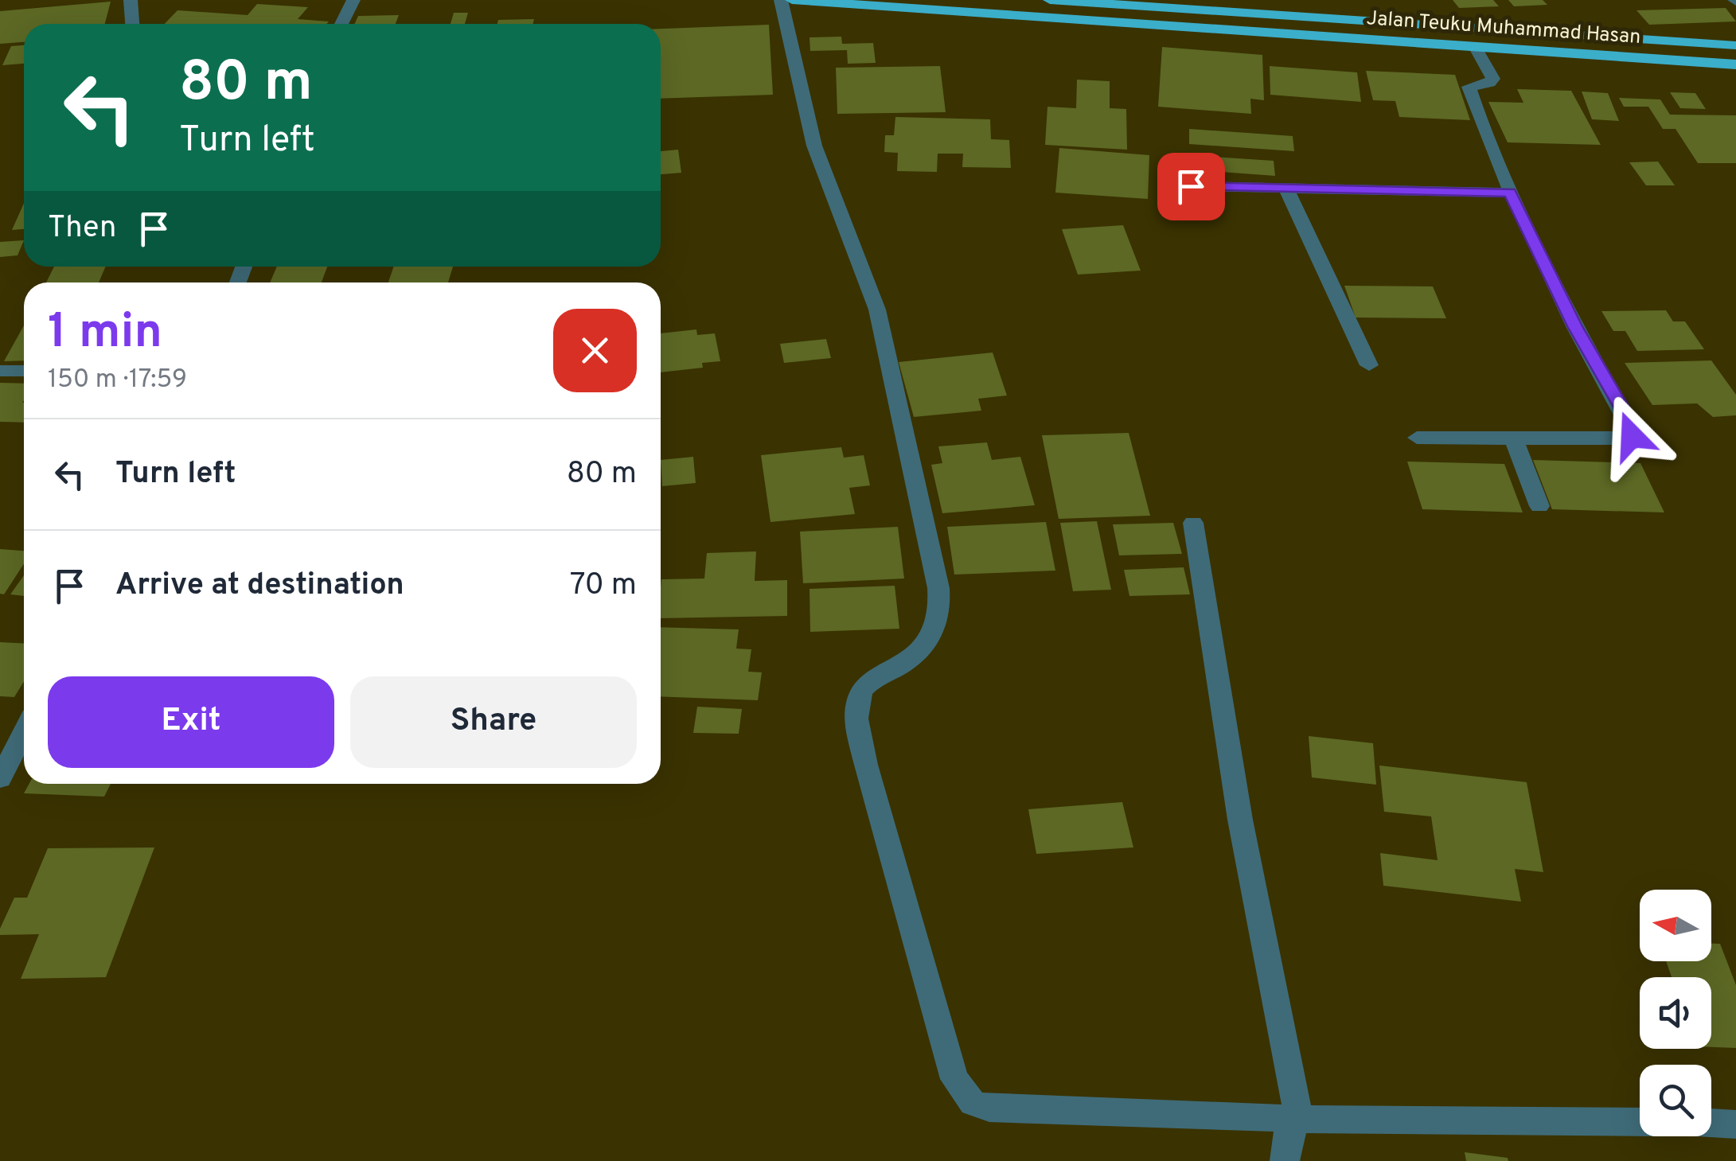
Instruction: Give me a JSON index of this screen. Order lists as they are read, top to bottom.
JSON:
{
  "streets": {
    "highway": ["Jalan Teuku Muhammad Hasan"]
  },
  "north": "left",
  "page": {
    "turn": ["80 m", "Turn left"],
    "then": "Then",
    "heading": ["1 min", "150 m · 17:59"],
    "list": [
      {
        "name": "Turn left",
        "value": "80 m"
      },
      {
        "name": "Arrive at destination",
        "value": "70 m"
      }
    ],
    "buttons": ["Exit", "Share"]
  }
}
